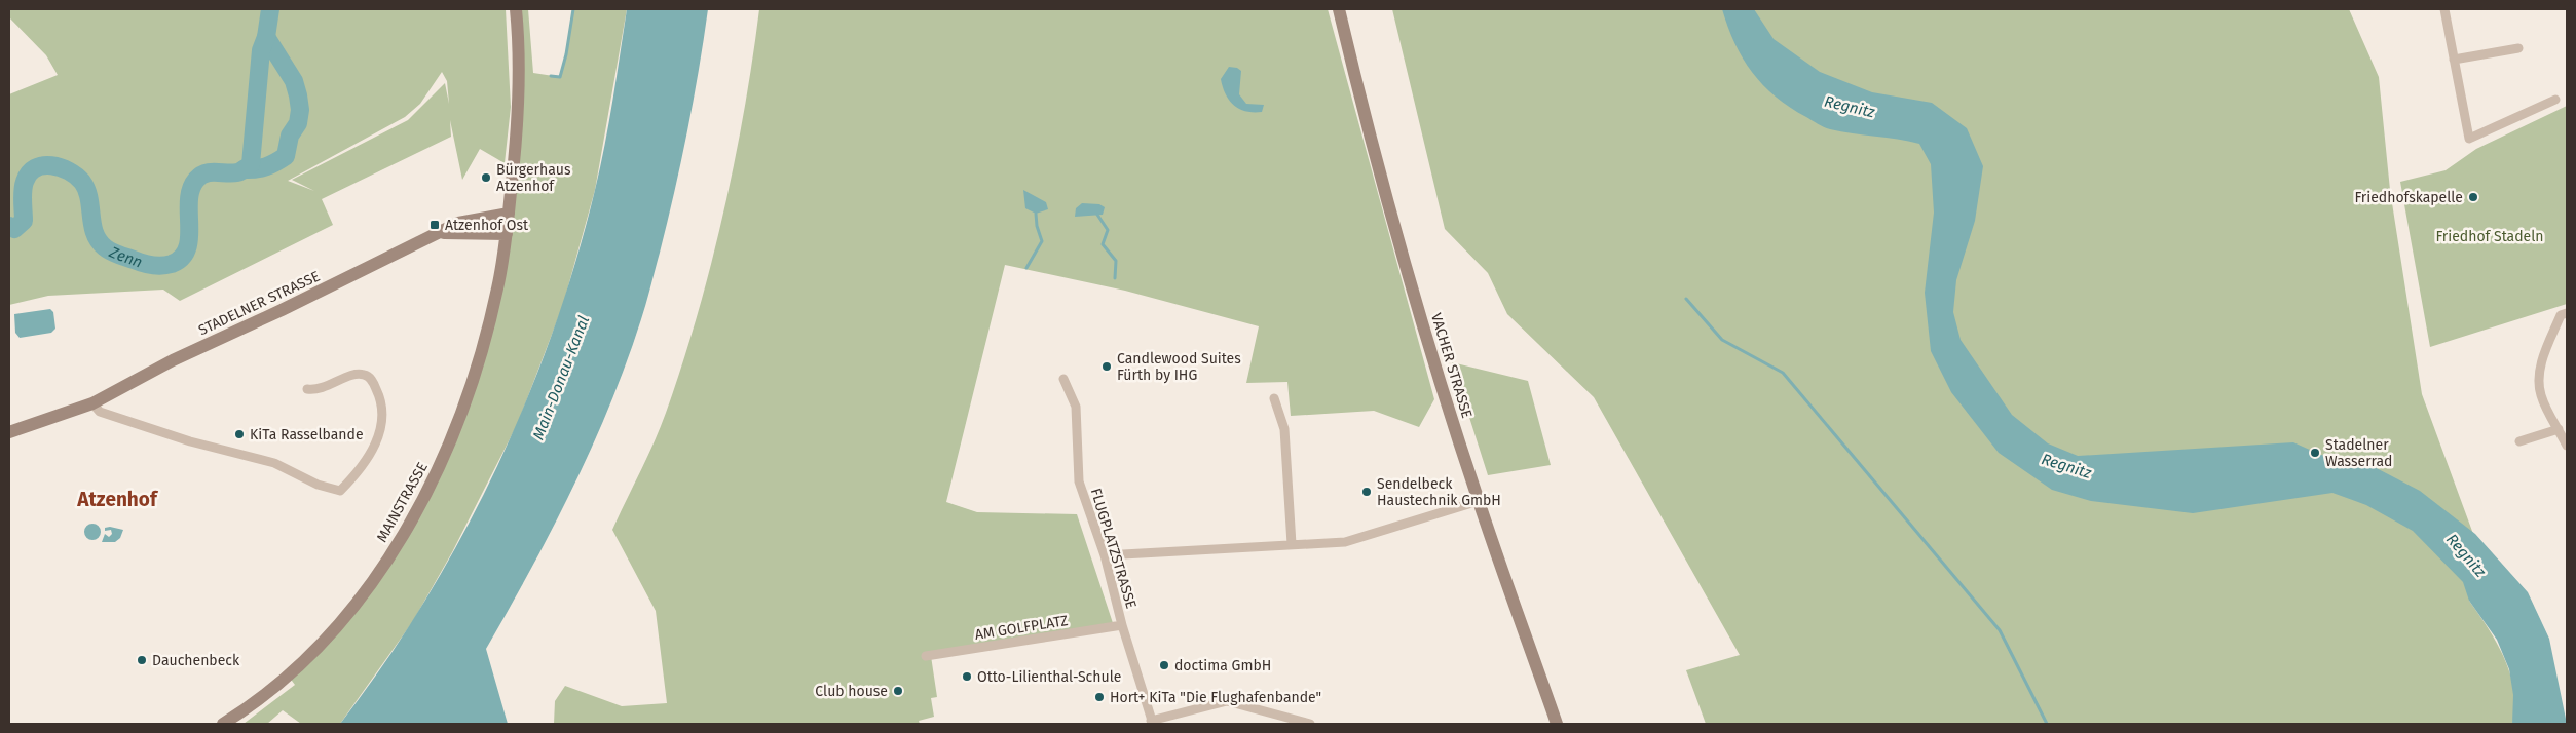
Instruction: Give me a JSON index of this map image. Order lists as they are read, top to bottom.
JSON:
{
  "streets": {
    "street": [
      "STADELNER STRASSE",
      "VACHER STRASSE",
      "MAINSTRASSE",
      "FLUGPLATZSTRASSE",
      "AM GOLFPLATZ"
    ]
  },
  "crossings": [
    ["STADELNER STRASSE", "MAINSTRASSE"],
    ["FLUGPLATZSTRASSE", "AM GOLFPLATZ"]
  ],
  "districts": ["Atzenhof"],
  "water": ["Regnitz", "Zenn", "Main-Donau-Kanal"],
  "parks": ["Friedhof Stadeln"],
  "places": {
    "other": [
      "Bürgerhaus Atzenhof",
      "Friedhofskapelle",
      "Candlewood Suites Fürth by IHG",
      "KiTa Rasselbande",
      "Stadelner Wasserrad",
      "Sendelbeck Haustechnik GmbH",
      "Dauchenbeck",
      "doctima GmbH",
      "Otto-Lilienthal-Schule",
      "Club house",
      "Hort+ KiTa \"Die Flughafenbande\""
    ],
    "transit": ["Atzenhof Ost"]
  }
}
